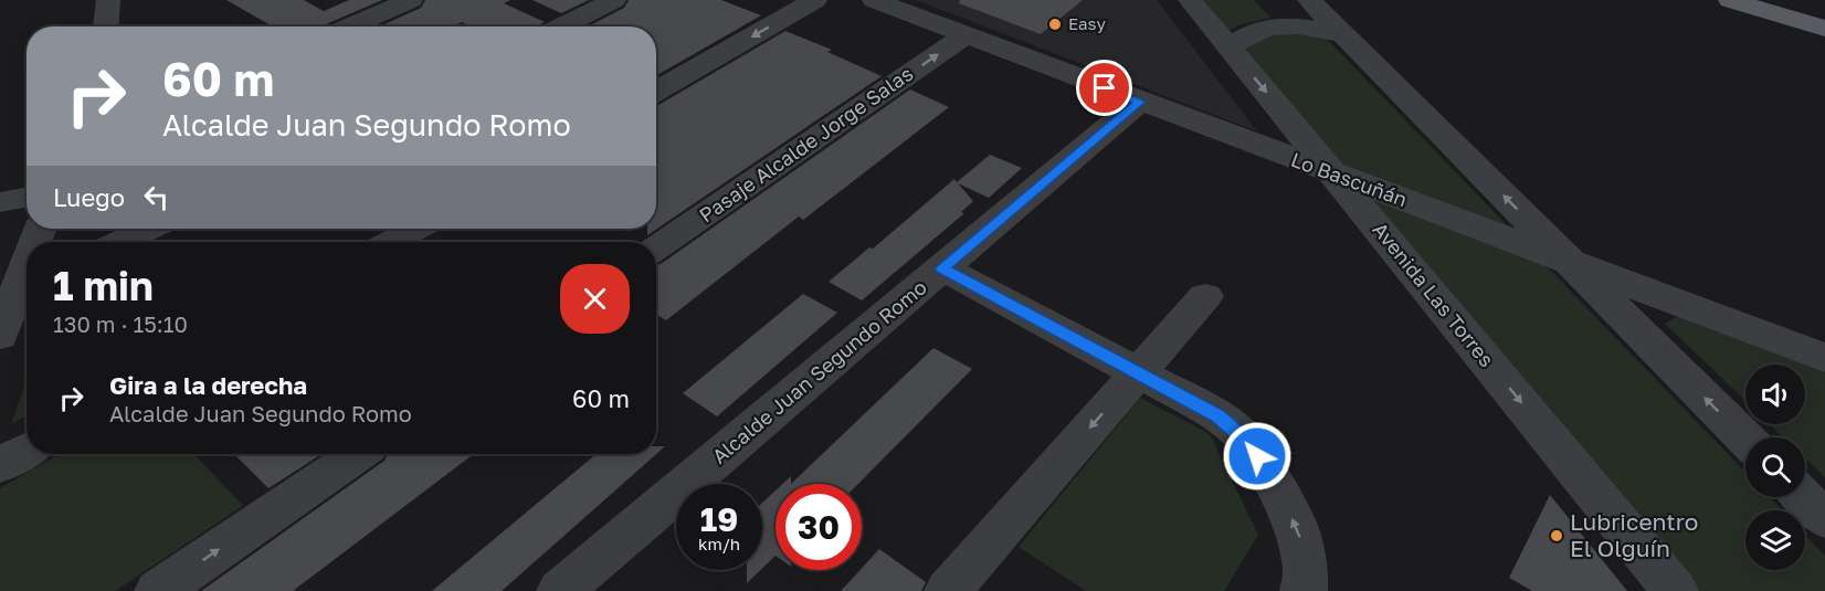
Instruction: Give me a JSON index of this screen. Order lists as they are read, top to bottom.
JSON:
{
  "streets": {
    "street": [
      "Pasaje Alcalde Jorge Salas",
      "Lo Bascuñán",
      "Avenida Las Torres",
      "Alcalde Juan Segundo Romo"
    ]
  },
  "crossings": [
    ["Pasaje Alcalde Jorge Salas", "Lo Bascuñán"],
    ["Lo Bascuñán", "Avenida Las Torres"],
    ["Lo Bascuñán", "Alcalde Juan Segundo Romo"]
  ],
  "places": ["Easy", "Lubricentro El Olguín"],
  "page": {
    "turn": ["60 m", "Alcalde Juan Segundo Romo"],
    "then": "Luego",
    "heading": ["1 min", "130 m · 15:10"],
    "list": [
      {
        "name": "Gira a la derecha",
        "note": "Alcalde Juan Segundo Romo",
        "value": "60 m"
      }
    ],
    "speed": "19 km/h",
    "limit": "30"
  }
}
